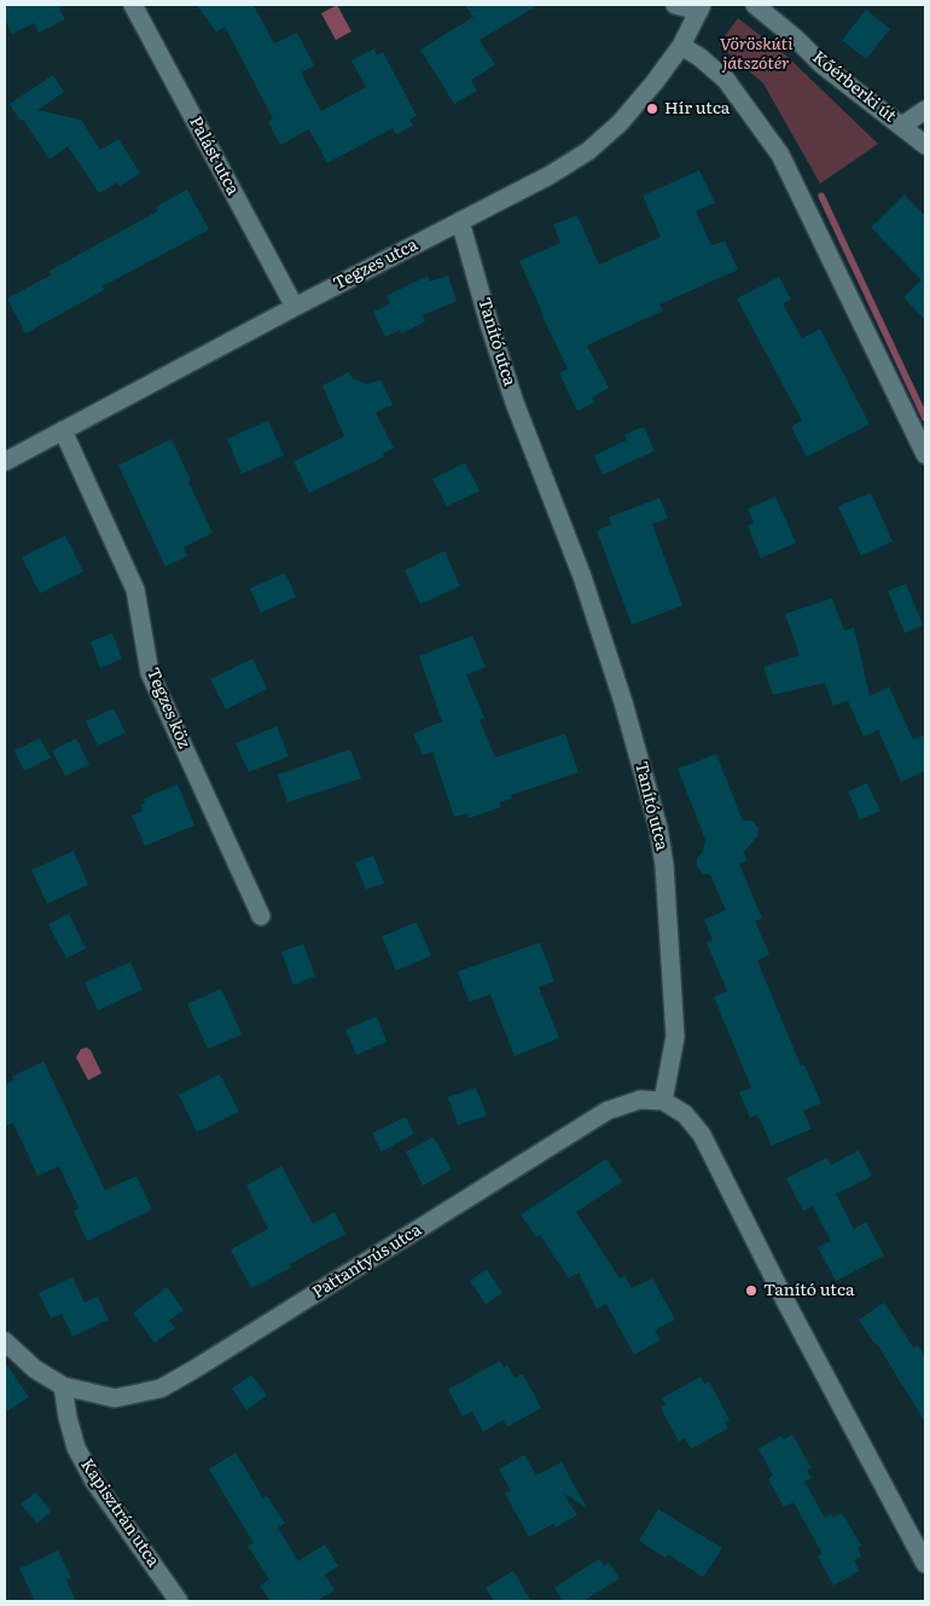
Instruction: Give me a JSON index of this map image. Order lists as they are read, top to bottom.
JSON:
{
  "streets": {
    "street": [
      "Kőérberki út",
      "Palást utca",
      "Tegzes utca",
      "Tanító utca",
      "Tegzes köz",
      "Pattantyús utca",
      "Kapisztrán utca"
    ]
  },
  "crossings": [
    ["Palást utca", "Tegzes utca"],
    ["Tegzes utca", "Tanító utca"],
    ["Tegzes utca", "Tegzes köz"],
    ["Tanító utca", "Pattantyús utca"],
    ["Pattantyús utca", "Kapisztrán utca"]
  ],
  "parks": ["Vöröskúti játszótér"],
  "places": ["Hír utca", "Tanító utca"]
}
